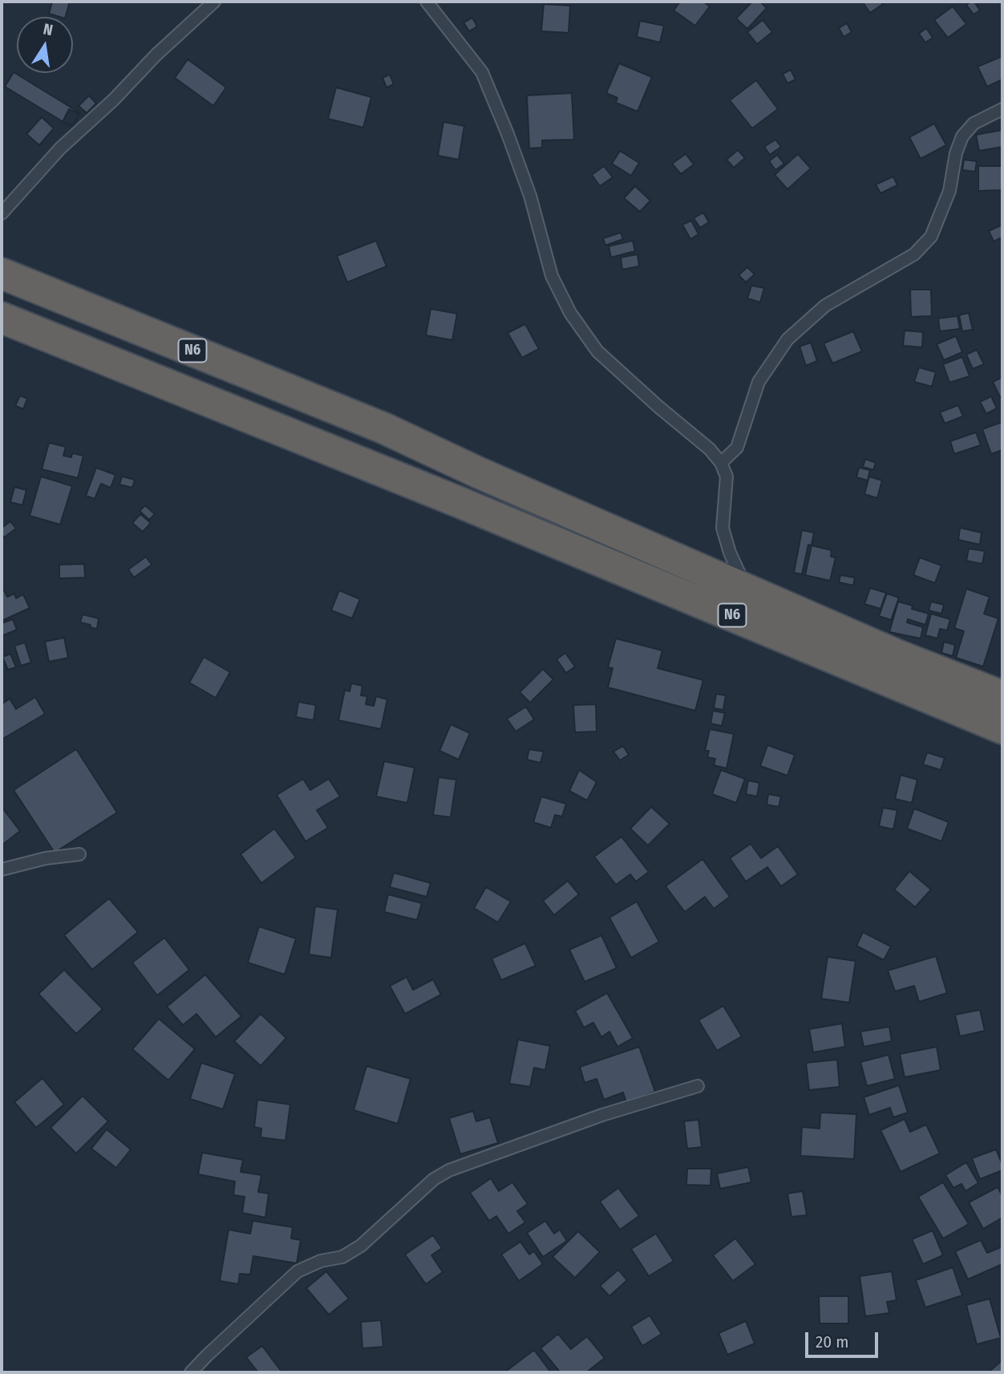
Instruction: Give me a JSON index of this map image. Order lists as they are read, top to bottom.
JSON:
{
  "streets": {
    "highway": ["N6"]
  },
  "scale_bar": "20 m",
  "north": "top"
}
